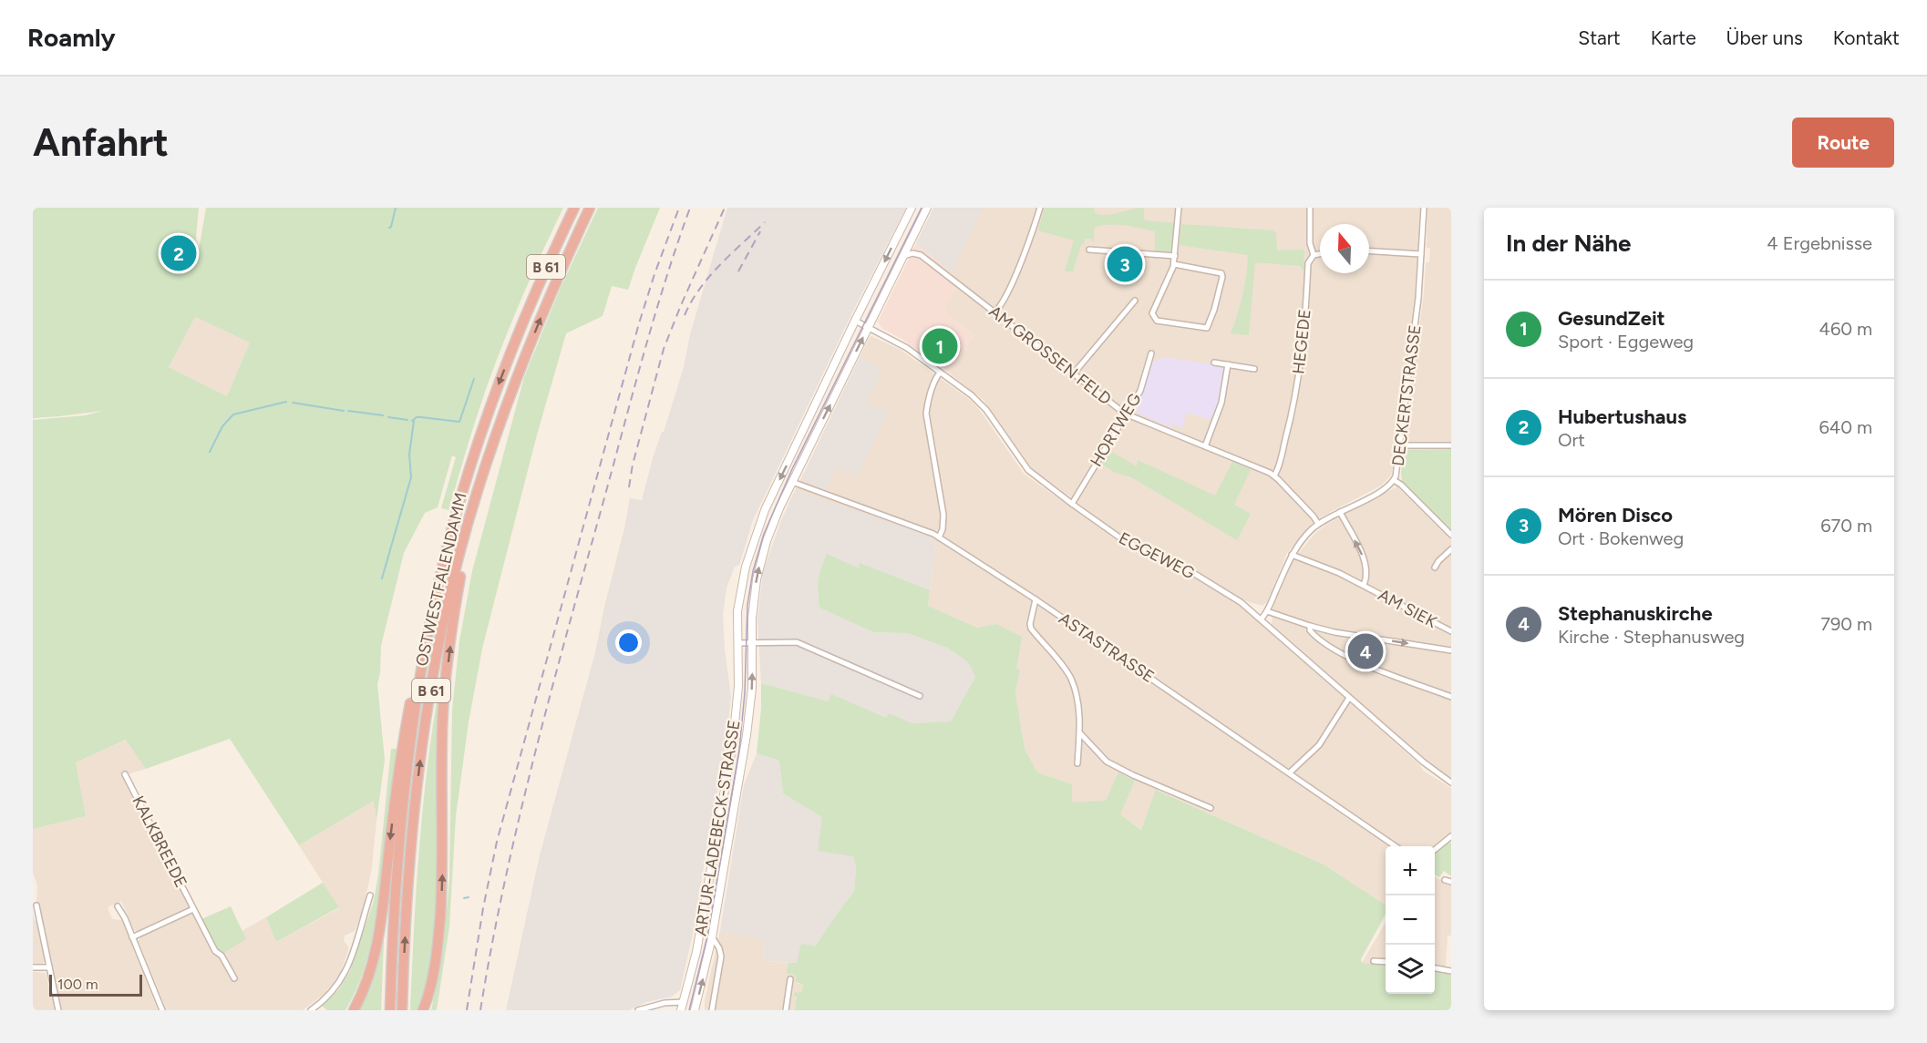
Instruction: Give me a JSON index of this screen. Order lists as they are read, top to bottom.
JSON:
{
  "streets": {
    "highway": ["B 61", "OSTWESTFALENDAMM"],
    "street": [
      "HEGEDE",
      "AM GROSSEN FELD",
      "DECKERTSTRASSE",
      "HORTWEG",
      "EGGEWEG",
      "AM SIEK",
      "ASTASTRASSE",
      "ARTUR-LADEBECK-STRASSE",
      "KALKBREEDE"
    ]
  },
  "crossings": [
    ["B 61", "OSTWESTFALENDAMM"],
    ["HEGEDE", "AM GROSSEN FELD"],
    ["AM GROSSEN FELD", "DECKERTSTRASSE"],
    ["AM GROSSEN FELD", "HORTWEG"],
    ["AM GROSSEN FELD", "ARTUR-LADEBECK-STRASSE"],
    ["DECKERTSTRASSE", "EGGEWEG"],
    ["DECKERTSTRASSE", "AM SIEK"],
    ["HORTWEG", "EGGEWEG"],
    ["EGGEWEG", "ARTUR-LADEBECK-STRASSE"],
    ["ASTASTRASSE", "ARTUR-LADEBECK-STRASSE"]
  ],
  "scale_bar": "100 m",
  "north": "top",
  "page": {
    "header": "Roamly",
    "nav": [
      "Start",
      "Karte",
      "Über uns",
      "Kontakt"
    ],
    "buttons": "Route",
    "title": "Anfahrt",
    "heading": ["In der Nähe", "4 Ergebnisse"],
    "pins": [
      "2",
      "3",
      "1",
      "4"
    ],
    "list": [
      {
        "mark": "1",
        "name": "GesundZeit",
        "note": "Sport · Eggeweg",
        "value": "460 m"
      },
      {
        "mark": "2",
        "name": "Hubertushaus",
        "note": "Ort",
        "value": "640 m"
      },
      {
        "mark": "3",
        "name": "Mören Disco",
        "note": "Ort · Bokenweg",
        "value": "670 m"
      },
      {
        "mark": "4",
        "name": "Stephanuskirche",
        "note": "Kirche · Stephanusweg",
        "value": "790 m"
      }
    ],
    "map_buttons": ["+", "−"],
    "scale": "100 m"
  }
}
